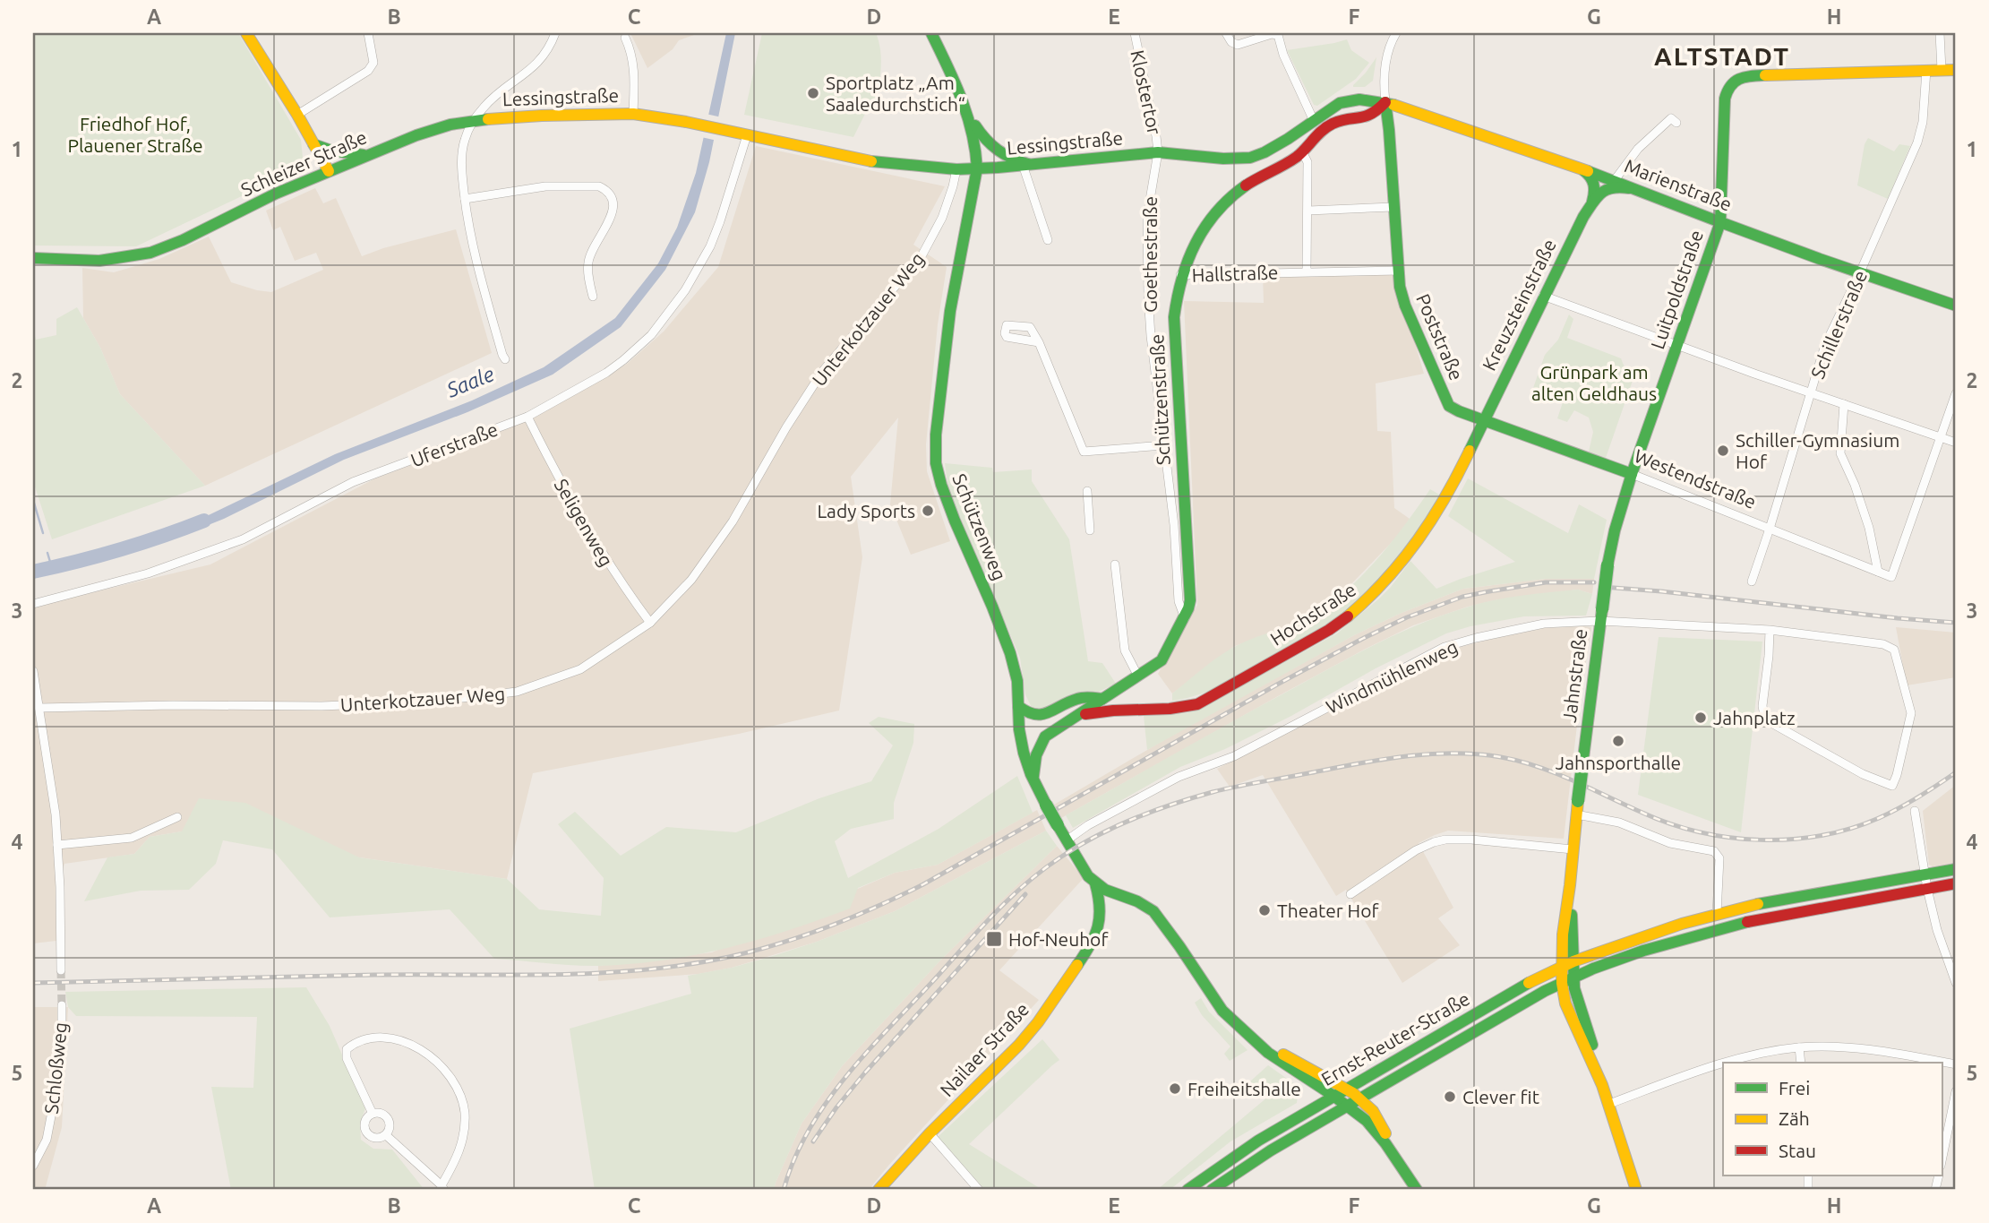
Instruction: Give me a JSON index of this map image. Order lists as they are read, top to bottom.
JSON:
{
  "streets": {
    "main road": [
      "Lessingstraße",
      "Schleizer Straße",
      "Marienstraße",
      "Luitpoldstraße",
      "Kreuzsteinstraße",
      "Poststraße",
      "Schützenstraße",
      "Westendstraße",
      "Schützenweg",
      "Hochstraße",
      "Jahnstraße",
      "Ernst-Reuter-Straße",
      "Nailaer Straße"
    ],
    "street": [
      "Klostertor",
      "Goethestraße",
      "Hallstraße",
      "Unterkotzauer Weg",
      "Schillerstraße",
      "Uferstraße",
      "Seligenweg",
      "Windmühlenweg",
      "Schloßweg"
    ]
  },
  "crossings": [
    ["Klostertor", "Lessingstraße"],
    ["Klostertor", "Goethestraße"],
    ["Lessingstraße", "Schleizer Straße"],
    ["Lessingstraße", "Marienstraße"],
    ["Lessingstraße", "Goethestraße"],
    ["Lessingstraße", "Unterkotzauer Weg"],
    ["Lessingstraße", "Poststraße"],
    ["Lessingstraße", "Schützenstraße"],
    ["Lessingstraße", "Uferstraße"],
    ["Lessingstraße", "Schützenweg"],
    ["Marienstraße", "Luitpoldstraße"],
    ["Marienstraße", "Kreuzsteinstraße"],
    ["Marienstraße", "Schillerstraße"],
    ["Marienstraße", "Poststraße"],
    ["Marienstraße", "Schützenstraße"],
    ["Goethestraße", "Schützenstraße"],
    ["Hallstraße", "Poststraße"],
    ["Hallstraße", "Schützenstraße"],
    ["Luitpoldstraße", "Schillerstraße"],
    ["Luitpoldstraße", "Westendstraße"],
    ["Luitpoldstraße", "Jahnstraße"],
    ["Kreuzsteinstraße", "Poststraße"],
    ["Kreuzsteinstraße", "Westendstraße"],
    ["Kreuzsteinstraße", "Hochstraße"],
    ["Unterkotzauer Weg", "Seligenweg"],
    ["Schillerstraße", "Westendstraße"],
    ["Poststraße", "Schützenstraße"],
    ["Poststraße", "Westendstraße"],
    ["Poststraße", "Hochstraße"],
    ["Schützenstraße", "Schützenweg"],
    ["Schützenstraße", "Hochstraße"],
    ["Uferstraße", "Seligenweg"],
    ["Westendstraße", "Hochstraße"],
    ["Westendstraße", "Jahnstraße"],
    ["Jahnstraße", "Windmühlenweg"],
    ["Jahnstraße", "Ernst-Reuter-Straße"]
  ],
  "districts": ["ALTSTADT"],
  "water": ["Saale"],
  "parks": ["Friedhof Hof, Plauener Straße", "Grünpark am alten Geldhaus"],
  "places": {
    "other": [
      "Sportplatz „Am Saaledurchstich“",
      "Schiller-Gymnasium Hof",
      "Lady Sports",
      "Jahnplatz",
      "Jahnsporthalle",
      "Theater Hof",
      "Freiheitshalle",
      "Clever fit"
    ],
    "transit": ["Hof-Neuhof"]
  },
  "legend": ["Frei", "Zäh", "Stau"],
  "grid": {
    "columns": [
      "A",
      "B",
      "C",
      "D",
      "E",
      "F",
      "G",
      "H"
    ],
    "rows": [
      "1",
      "2",
      "3",
      "4",
      "5"
    ]
  }
}
